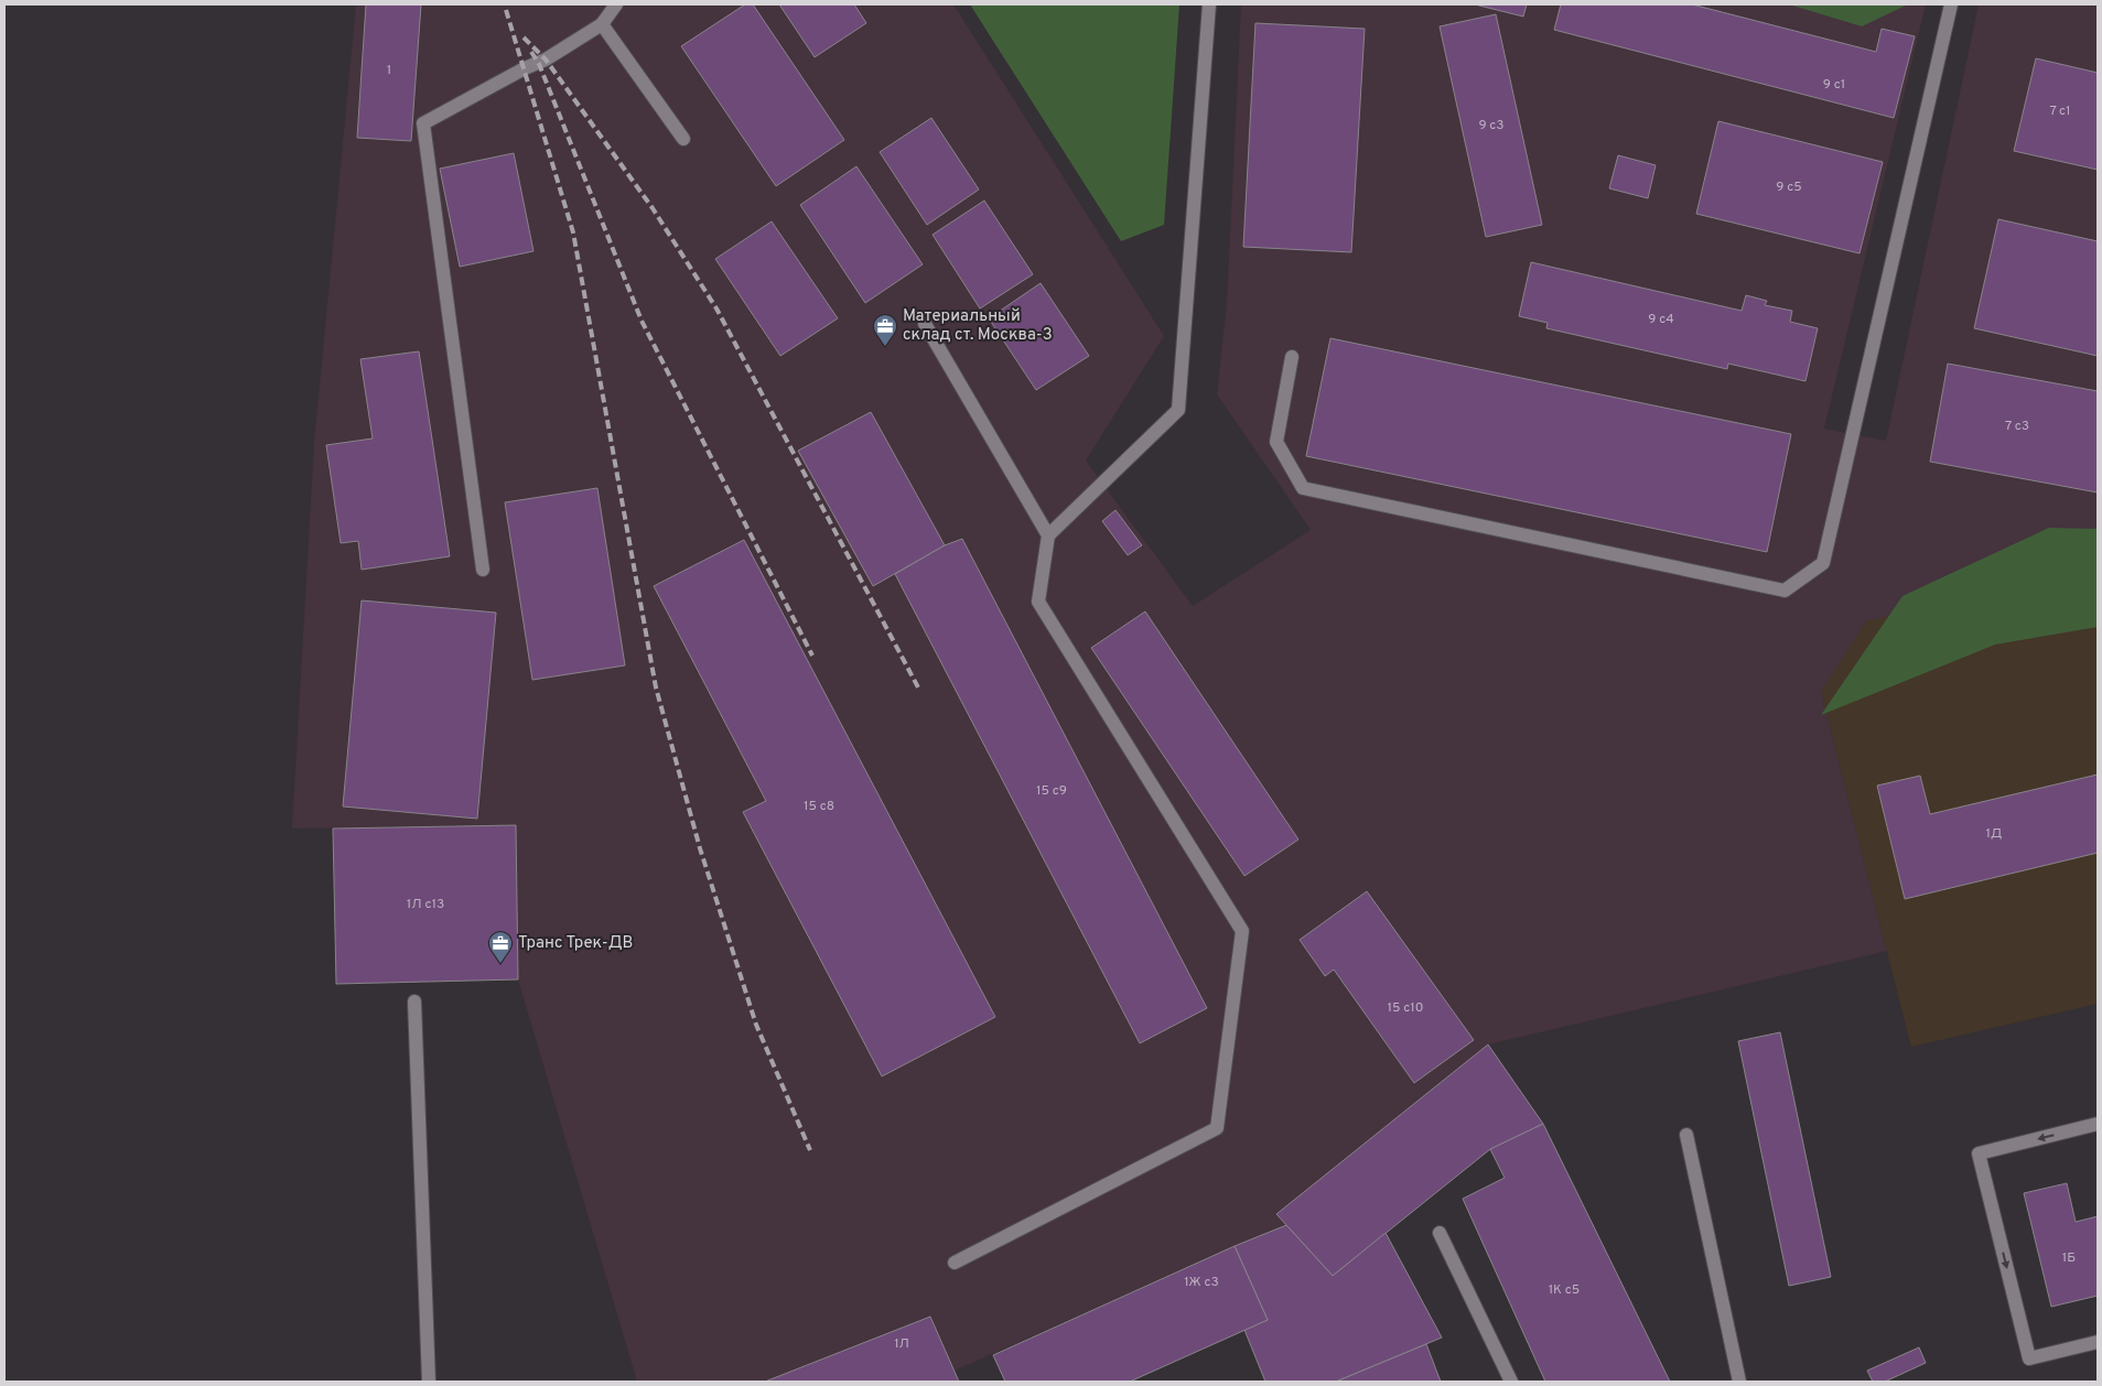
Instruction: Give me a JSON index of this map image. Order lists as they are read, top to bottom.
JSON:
{
  "places": {
    "office": ["Материальный склад ст. Москва-3", "Транс Трек-ДВ"]
  },
  "house_numbers": [
    "1",
    "9 с1",
    "7 с1",
    "9 с3",
    "9 с5",
    "9 с4",
    "7 с3",
    "15 с9",
    "15 с8",
    "1Д",
    "1Л с13",
    "15 с10",
    "1Б",
    "1Ж с3",
    "1К с5",
    "1Л"
  ]
}
